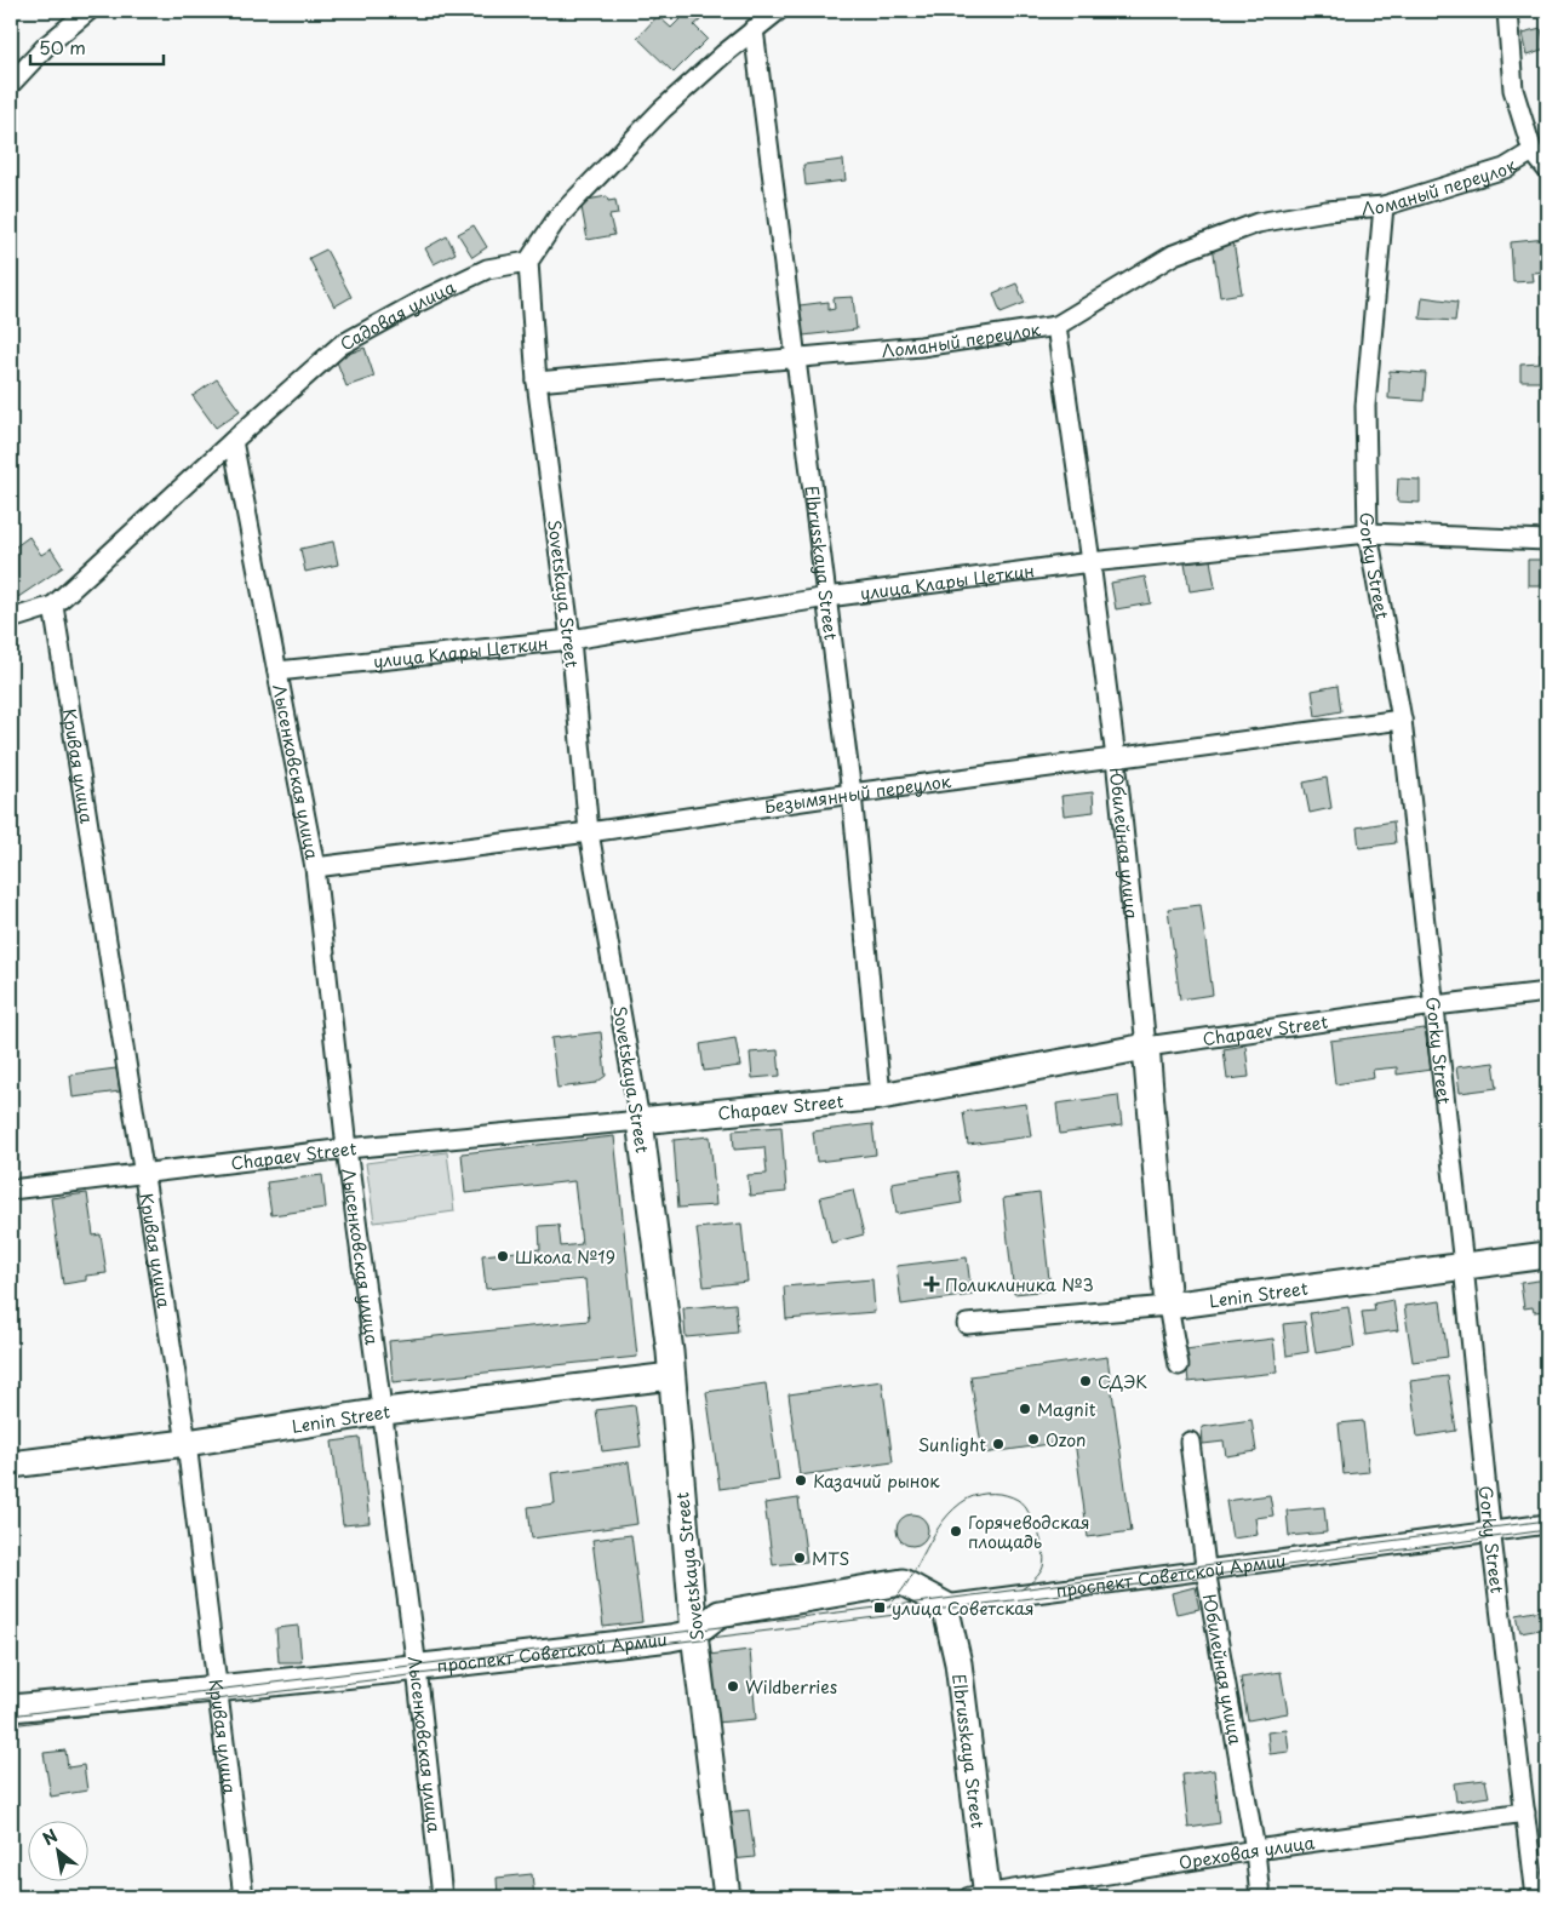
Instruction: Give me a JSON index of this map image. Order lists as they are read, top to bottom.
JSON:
{
  "streets": {
    "main road": [
      "Elbrusskaya Street",
      "Sovetskaya Street",
      "Юбилейная улица",
      "Chapaev Street",
      "Lenin Street",
      "проспект Советской Армии"
    ],
    "street": [
      "Ломаный переулок",
      "Садовая улица",
      "Gorky Street",
      "улица Клары Цеткин",
      "Кривая улица",
      "Лысенковская улица",
      "Безымянный переулок",
      "Ореховая улица"
    ]
  },
  "crossings": [
    ["Ломаный переулок", "Elbrusskaya Street"],
    ["Ломаный переулок", "Gorky Street"],
    ["Ломаный переулок", "Sovetskaya Street"],
    ["Ломаный переулок", "Юбилейная улица"],
    ["Садовая улица", "Sovetskaya Street"],
    ["Садовая улица", "Кривая улица"],
    ["Садовая улица", "Лысенковская улица"],
    ["Elbrusskaya Street", "улица Клары Цеткин"],
    ["Elbrusskaya Street", "Безымянный переулок"],
    ["Elbrusskaya Street", "Chapaev Street"],
    ["Elbrusskaya Street", "проспект Советской Армии"],
    ["Elbrusskaya Street", "Ореховая улица"],
    ["Gorky Street", "улица Клары Цеткин"],
    ["Gorky Street", "Безымянный переулок"],
    ["Gorky Street", "Chapaev Street"],
    ["Gorky Street", "Lenin Street"],
    ["Gorky Street", "проспект Советской Армии"],
    ["Gorky Street", "Ореховая улица"],
    ["улица Клары Цеткин", "Sovetskaya Street"],
    ["улица Клары Цеткин", "Лысенковская улица"],
    ["улица Клары Цеткин", "Юбилейная улица"],
    ["Sovetskaya Street", "Безымянный переулок"],
    ["Sovetskaya Street", "Chapaev Street"],
    ["Sovetskaya Street", "Lenin Street"],
    ["Sovetskaya Street", "проспект Советской Армии"],
    ["Кривая улица", "Chapaev Street"],
    ["Кривая улица", "Lenin Street"],
    ["Кривая улица", "проспект Советской Армии"],
    ["Лысенковская улица", "Безымянный переулок"],
    ["Лысенковская улица", "Chapaev Street"],
    ["Лысенковская улица", "Lenin Street"],
    ["Лысенковская улица", "проспект Советской Армии"],
    ["Безымянный переулок", "Юбилейная улица"],
    ["Юбилейная улица", "Chapaev Street"],
    ["Юбилейная улица", "Lenin Street"],
    ["Юбилейная улица", "проспект Советской Армии"],
    ["Юбилейная улица", "Ореховая улица"]
  ],
  "places": {
    "other": [
      "Школа №19",
      "СДЭК",
      "Magnit",
      "Ozon",
      "Sunlight",
      "Казачий рынок",
      "Горячеводская площадь",
      "MTS",
      "Wildberries"
    ],
    "health": ["Поликлиника №3"],
    "transit": ["улица Советская"]
  },
  "scale_bar": "50 m",
  "north": "top left"
}
